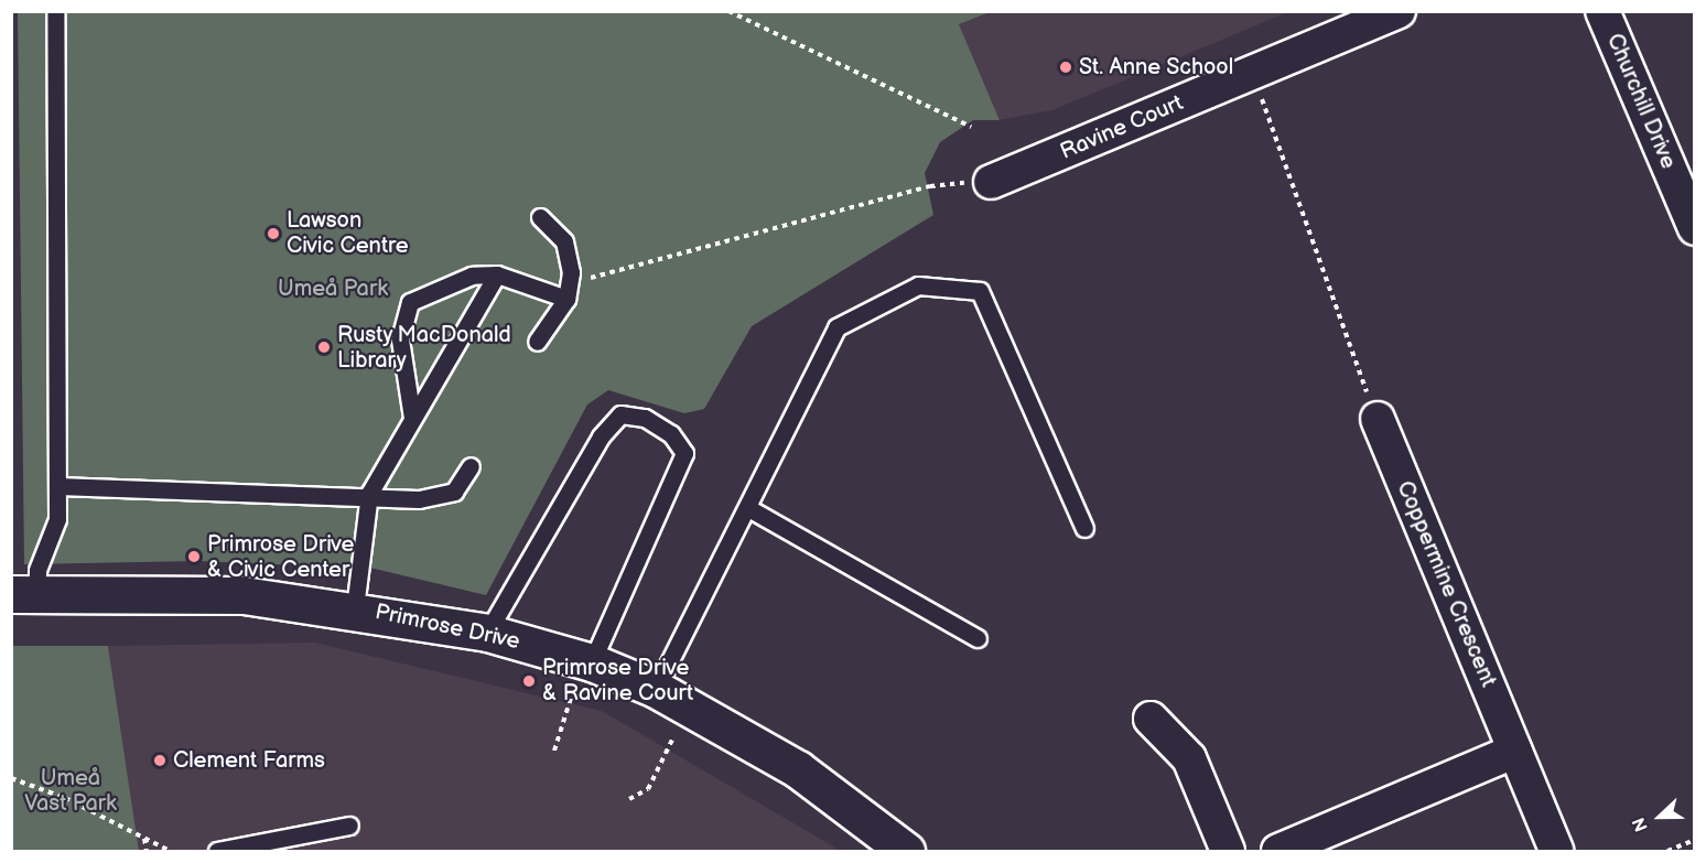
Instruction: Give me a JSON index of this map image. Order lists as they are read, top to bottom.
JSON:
{
  "streets": {
    "street": [
      "Churchill Drive",
      "Ravine Court",
      "Coppermine Crescent",
      "Primrose Drive"
    ]
  },
  "parks": ["Umeå Park", "Umeå Vast Park"],
  "places": [
    "St. Anne School",
    "Lawson Civic Centre",
    "Rusty MacDonald Library",
    "Primrose Drive & Civic Center",
    "Primrose Drive & Ravine Court",
    "Clement Farms"
  ],
  "north": "left"
}
